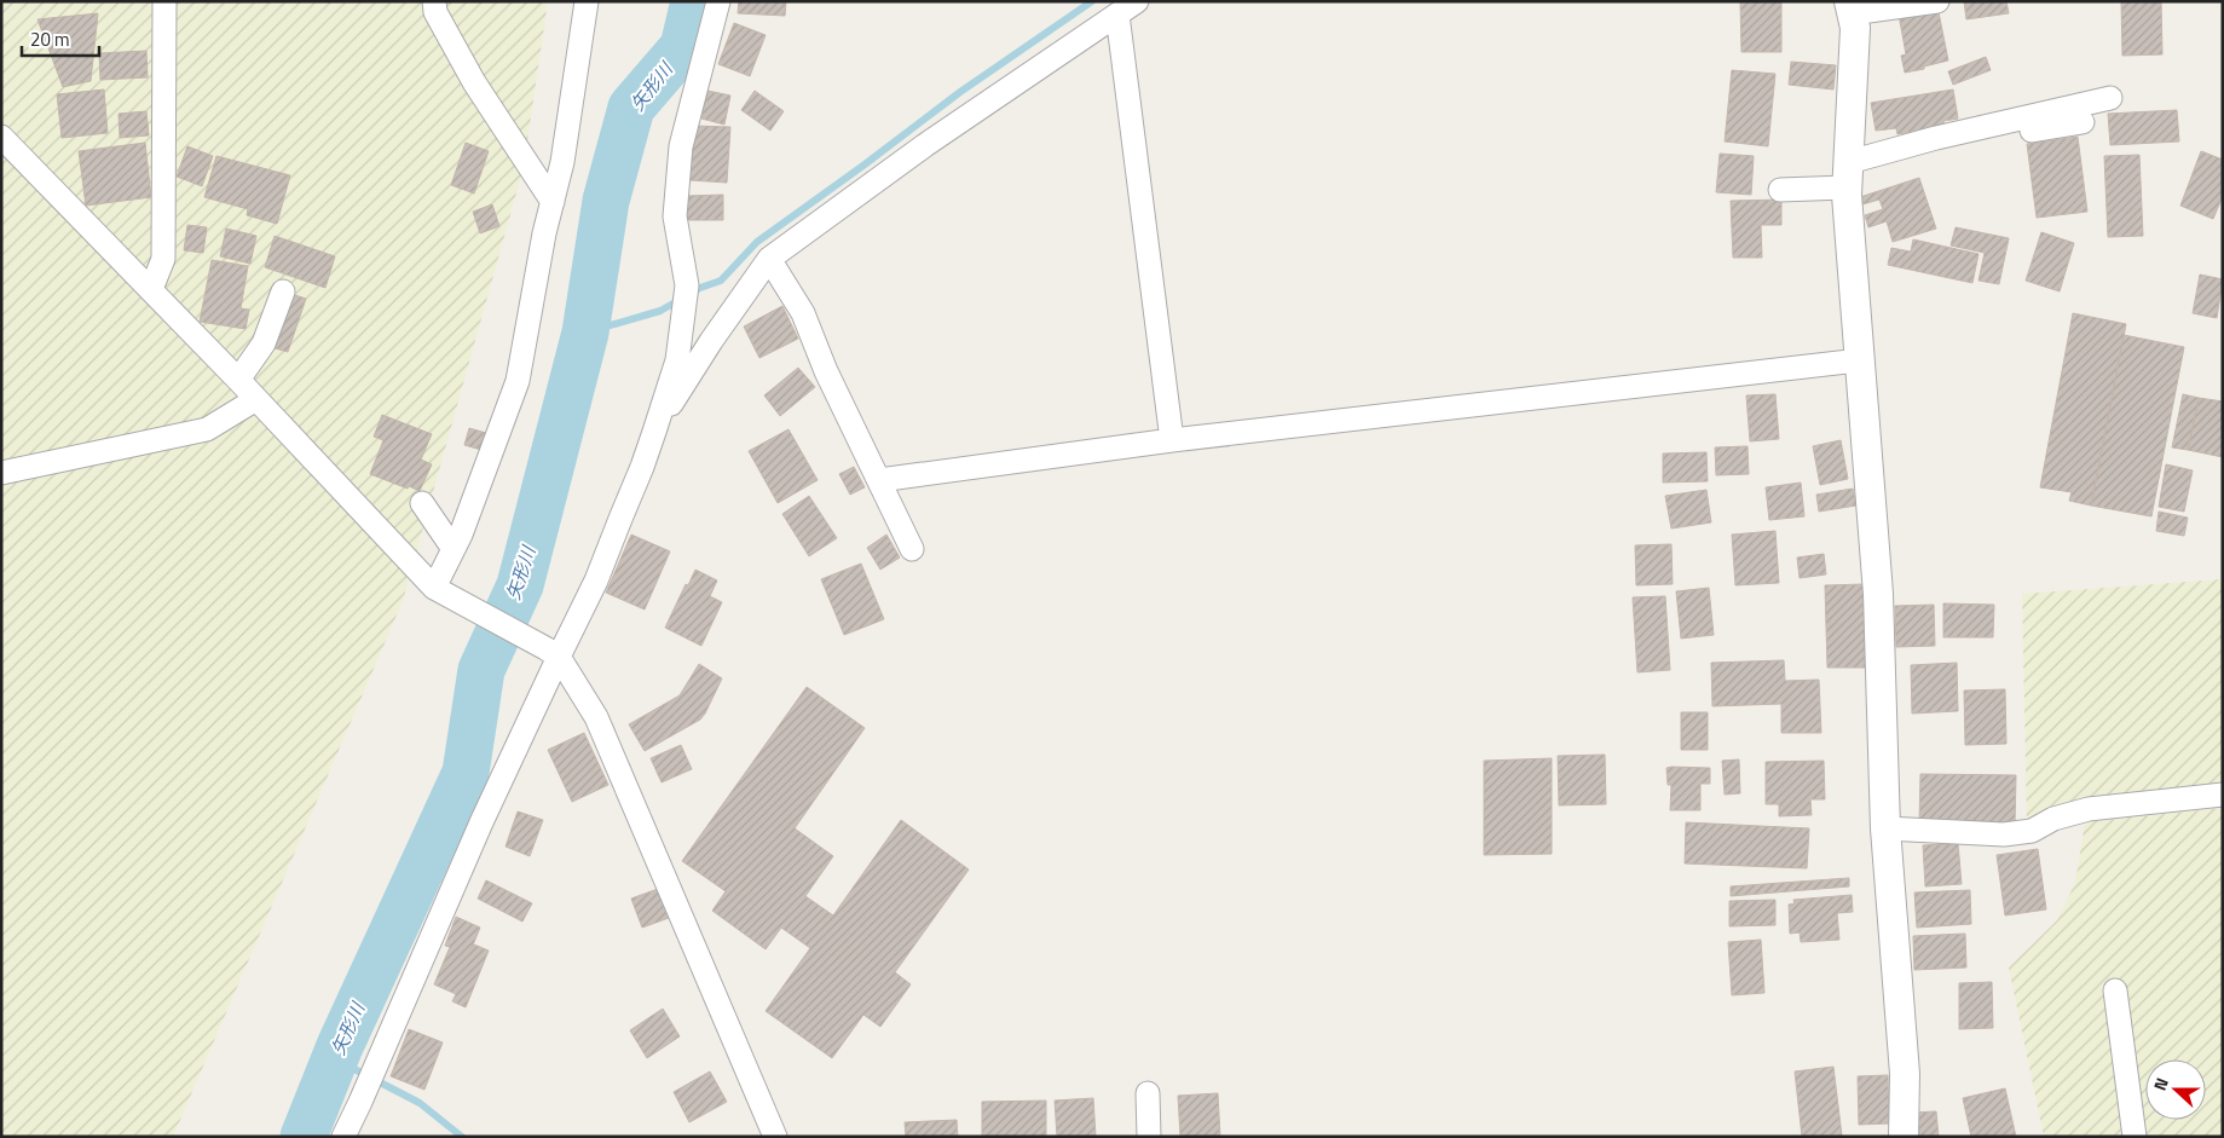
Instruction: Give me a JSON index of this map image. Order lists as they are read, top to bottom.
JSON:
{
  "water": ["矢形川"],
  "scale_bar": "20 m",
  "north": "left"
}
